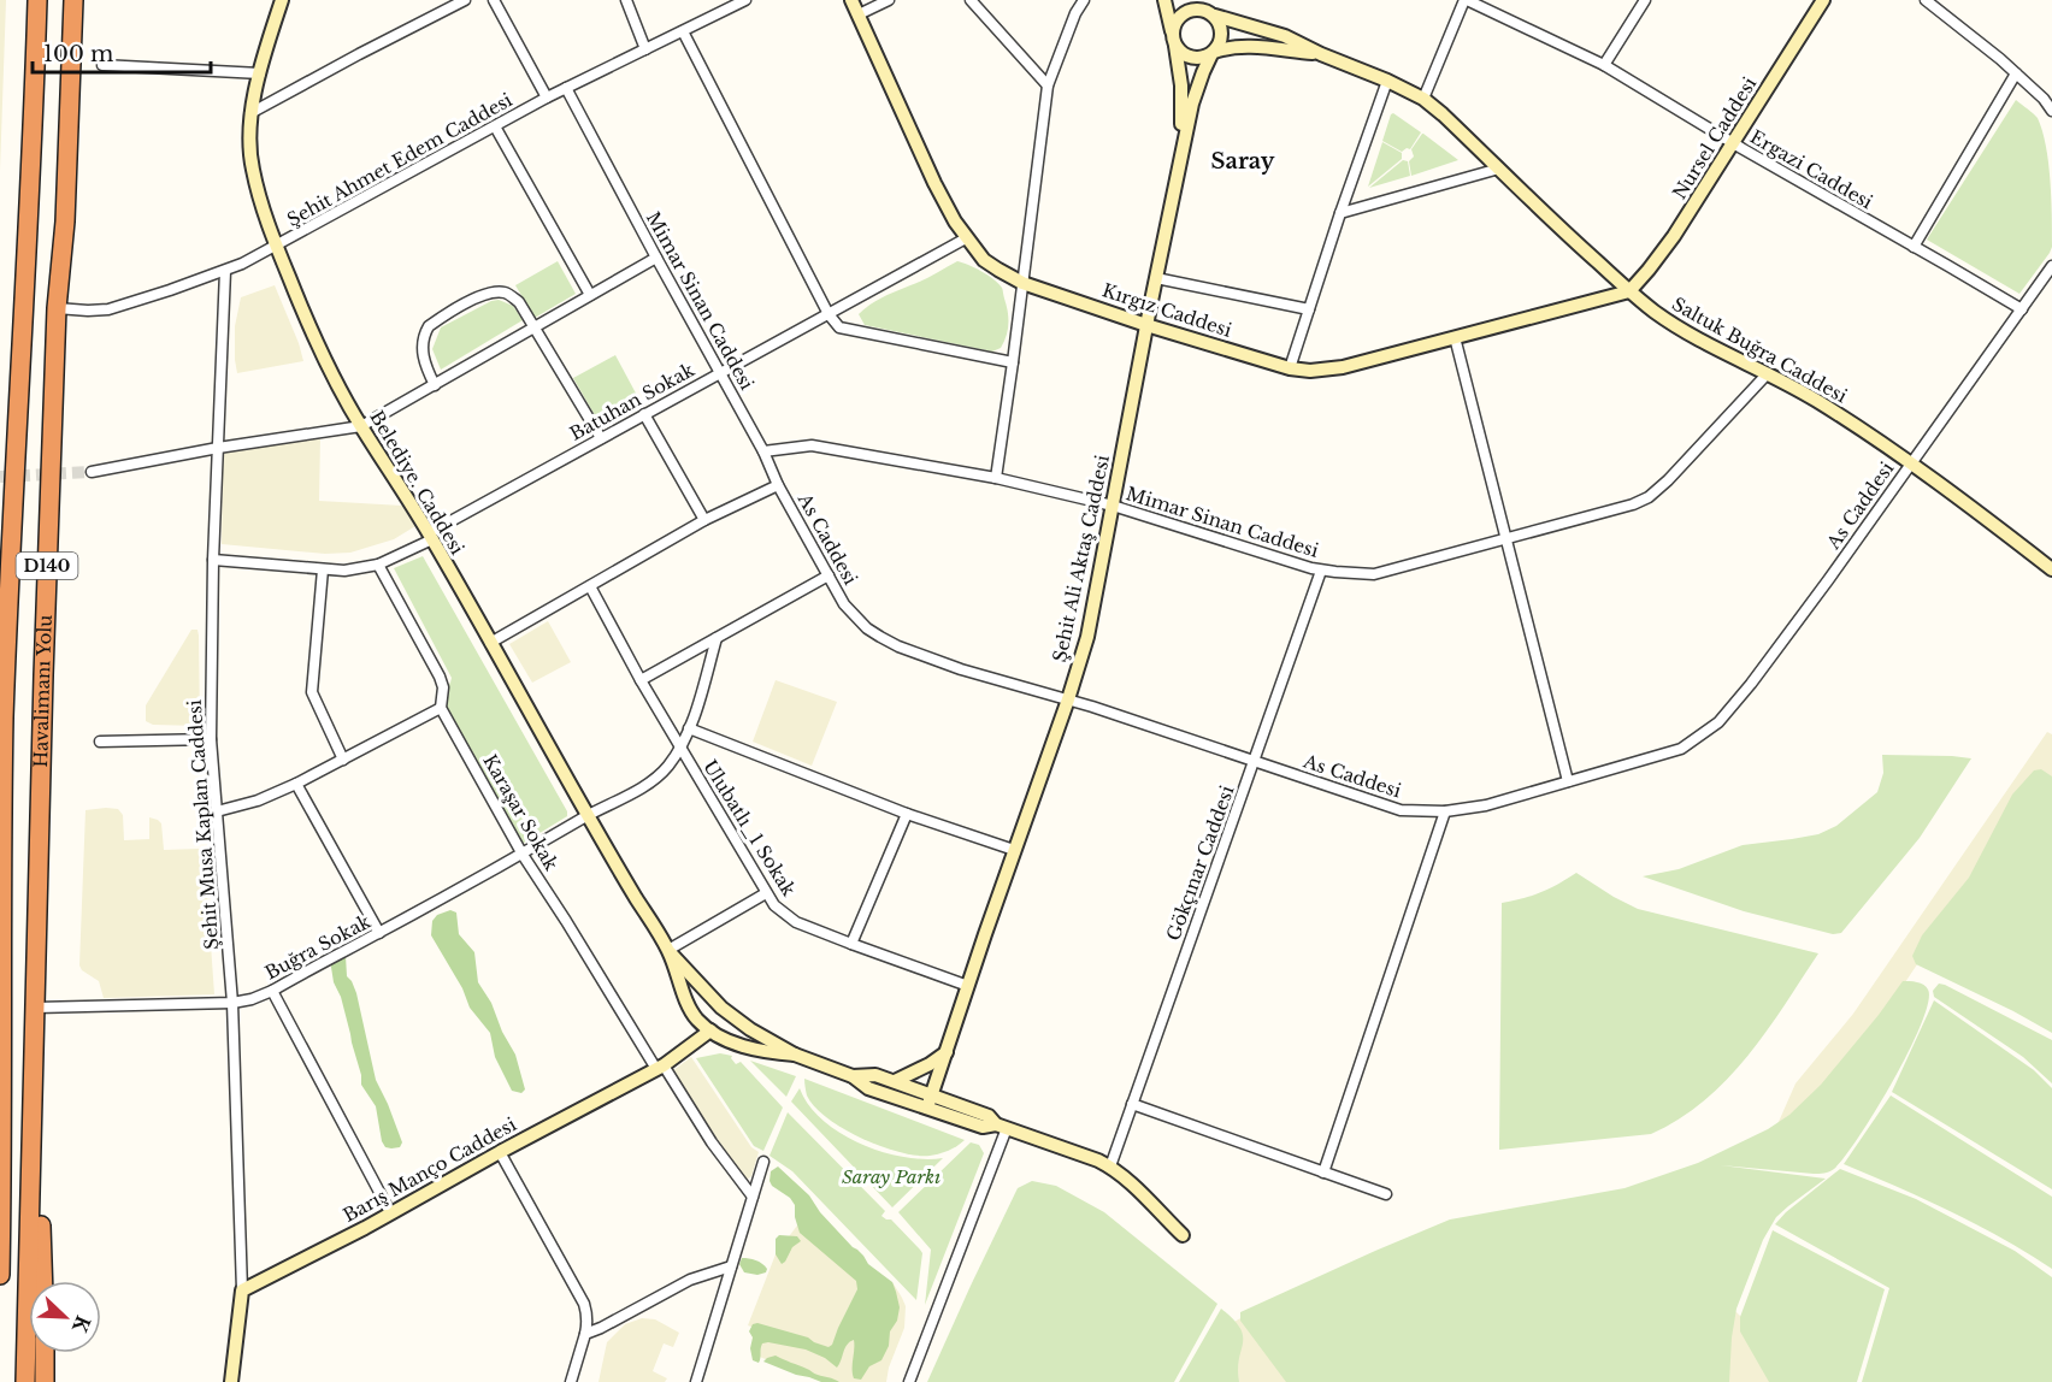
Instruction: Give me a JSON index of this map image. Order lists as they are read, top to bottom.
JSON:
{
  "streets": {
    "highway": ["D140", "Havalimanı Yolu"],
    "street": [
      "Nursel Caddesi",
      "Şehit Ahmet Edem Caddesi",
      "Ergazi Caddesi",
      "Mimar Sinan Caddesi",
      "Kırgız Caddesi",
      "Saltuk Buğra Caddesi",
      "Batuhan Sokak",
      "Belediye. Caddesi",
      "As Caddesi",
      "Şehit Ali Aktaş Caddesi",
      "Karaşar Sokak",
      "Şehit Musa Kaplan Caddesi",
      "Ulubatlı_1 Sokak",
      "Gökçınar Caddesi",
      "Buğra Sokak",
      "Barış Manço Caddesi"
    ]
  },
  "crossings": [
    ["Nursel Caddesi", "Ergazi Caddesi"],
    ["Nursel Caddesi", "Kırgız Caddesi"],
    ["Nursel Caddesi", "Saltuk Buğra Caddesi"],
    ["Şehit Ahmet Edem Caddesi", "Mimar Sinan Caddesi"],
    ["Şehit Ahmet Edem Caddesi", "Belediye. Caddesi"],
    ["Şehit Ahmet Edem Caddesi", "Havalimanı Yolu"],
    ["Şehit Ahmet Edem Caddesi", "Şehit Musa Kaplan Caddesi"],
    ["Ergazi Caddesi", "As Caddesi"],
    ["Mimar Sinan Caddesi", "Saltuk Buğra Caddesi"],
    ["Mimar Sinan Caddesi", "Batuhan Sokak"],
    ["Mimar Sinan Caddesi", "As Caddesi"],
    ["Mimar Sinan Caddesi", "Şehit Ali Aktaş Caddesi"],
    ["Mimar Sinan Caddesi", "Gökçınar Caddesi"],
    ["Kırgız Caddesi", "Saltuk Buğra Caddesi"],
    ["Kırgız Caddesi", "Batuhan Sokak"],
    ["Kırgız Caddesi", "Şehit Ali Aktaş Caddesi"],
    ["Saltuk Buğra Caddesi", "As Caddesi"],
    ["Saltuk Buğra Caddesi", "Şehit Ali Aktaş Caddesi"],
    ["Batuhan Sokak", "Belediye. Caddesi"],
    ["Batuhan Sokak", "Karaşar Sokak"],
    ["Batuhan Sokak", "Şehit Musa Kaplan Caddesi"],
    ["Belediye. Caddesi", "Buğra Sokak"],
    ["As Caddesi", "Şehit Ali Aktaş Caddesi"],
    ["As Caddesi", "Gökçınar Caddesi"],
    ["Şehit Ali Aktaş Caddesi", "Ulubatlı_1 Sokak"],
    ["Havalimanı Yolu", "Buğra Sokak"],
    ["Karaşar Sokak", "Buğra Sokak"],
    ["Karaşar Sokak", "Barış Manço Caddesi"],
    ["Şehit Musa Kaplan Caddesi", "Buğra Sokak"],
    ["Şehit Musa Kaplan Caddesi", "Barış Manço Caddesi"],
    ["Ulubatlı_1 Sokak", "Buğra Sokak"]
  ],
  "districts": ["Saray"],
  "parks": ["Saray Parkı"],
  "scale_bar": "100 m",
  "north": "bottom right"
}
